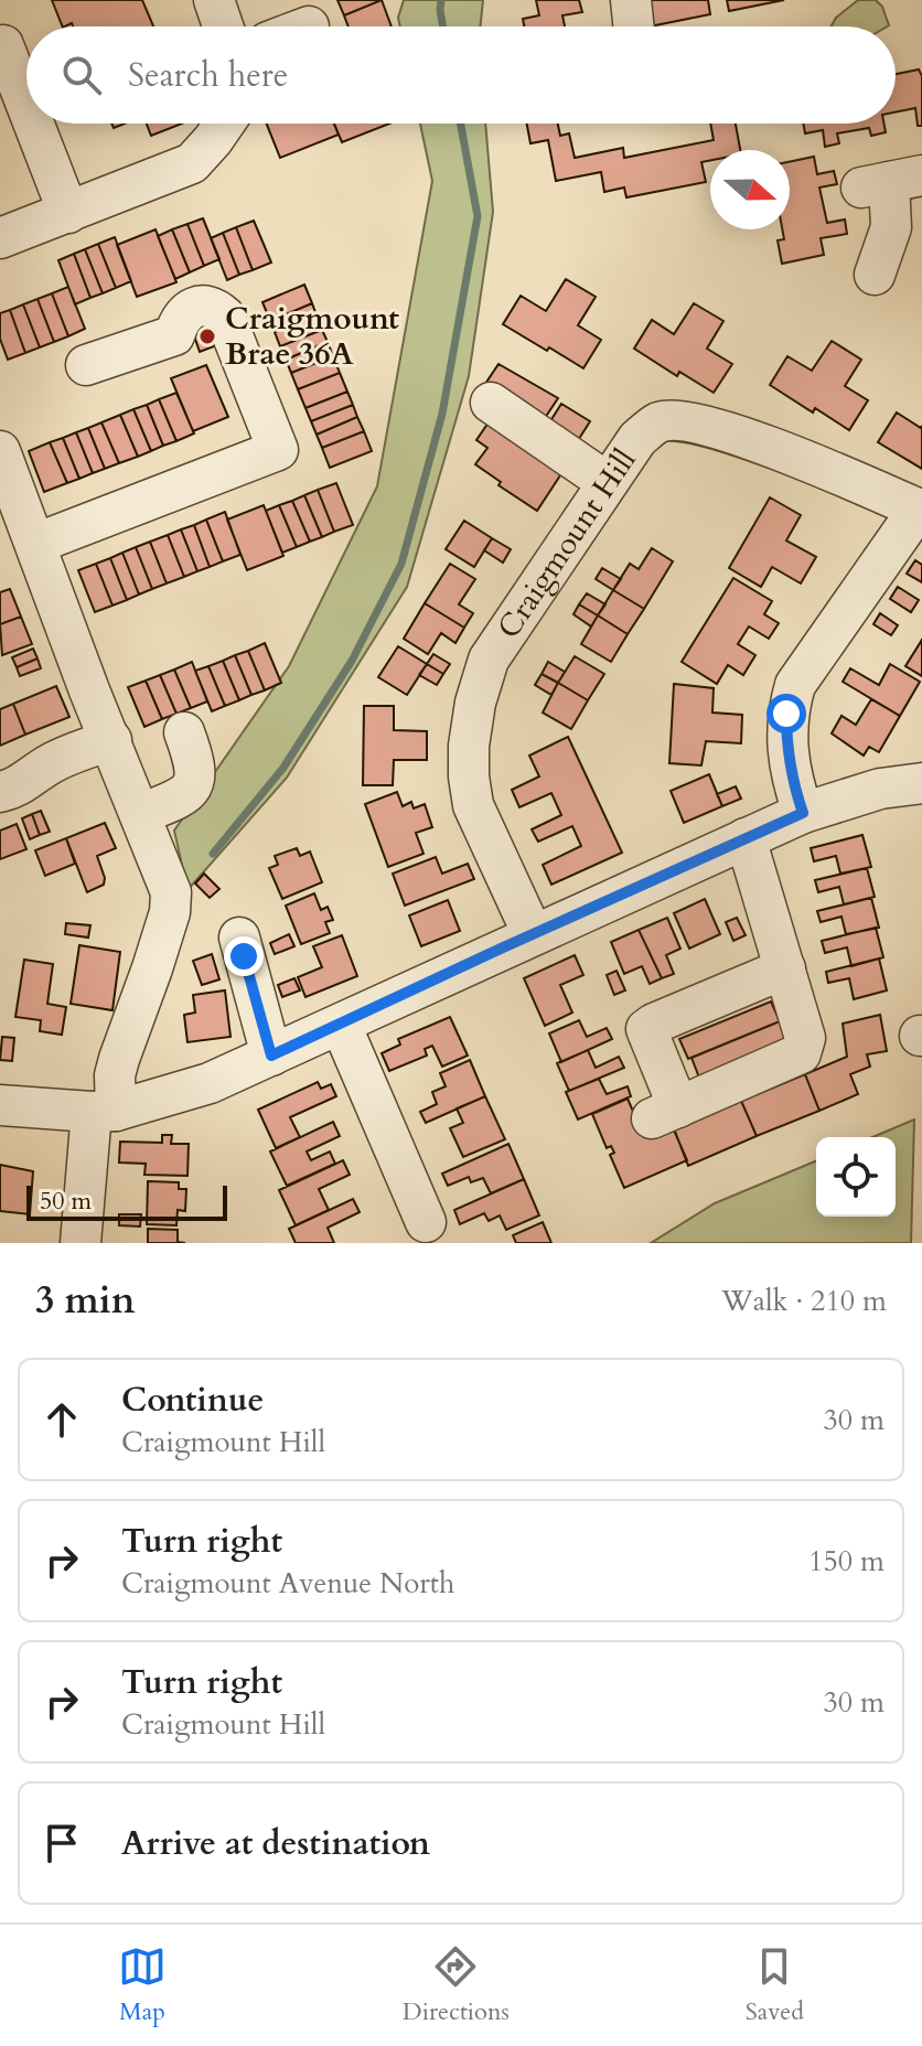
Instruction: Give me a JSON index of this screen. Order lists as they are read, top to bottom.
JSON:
{
  "streets": {
    "street": ["Craigmount Hill"]
  },
  "places": ["Craigmount Brae 36A"],
  "scale_bar": "50 m",
  "north": "right",
  "page": {
    "search": "Search here",
    "scale": "50 m",
    "heading": ["3 min", "Walk · 210 m"],
    "list": [
      ["Continue", "Craigmount Hill", "30 m"],
      ["Turn right", "Craigmount Avenue North", "150 m"],
      ["Turn right", "Craigmount Hill", "30 m"],
      "Arrive at destination"
    ],
    "nav": ["Map", "Directions", "Saved"]
  }
}
